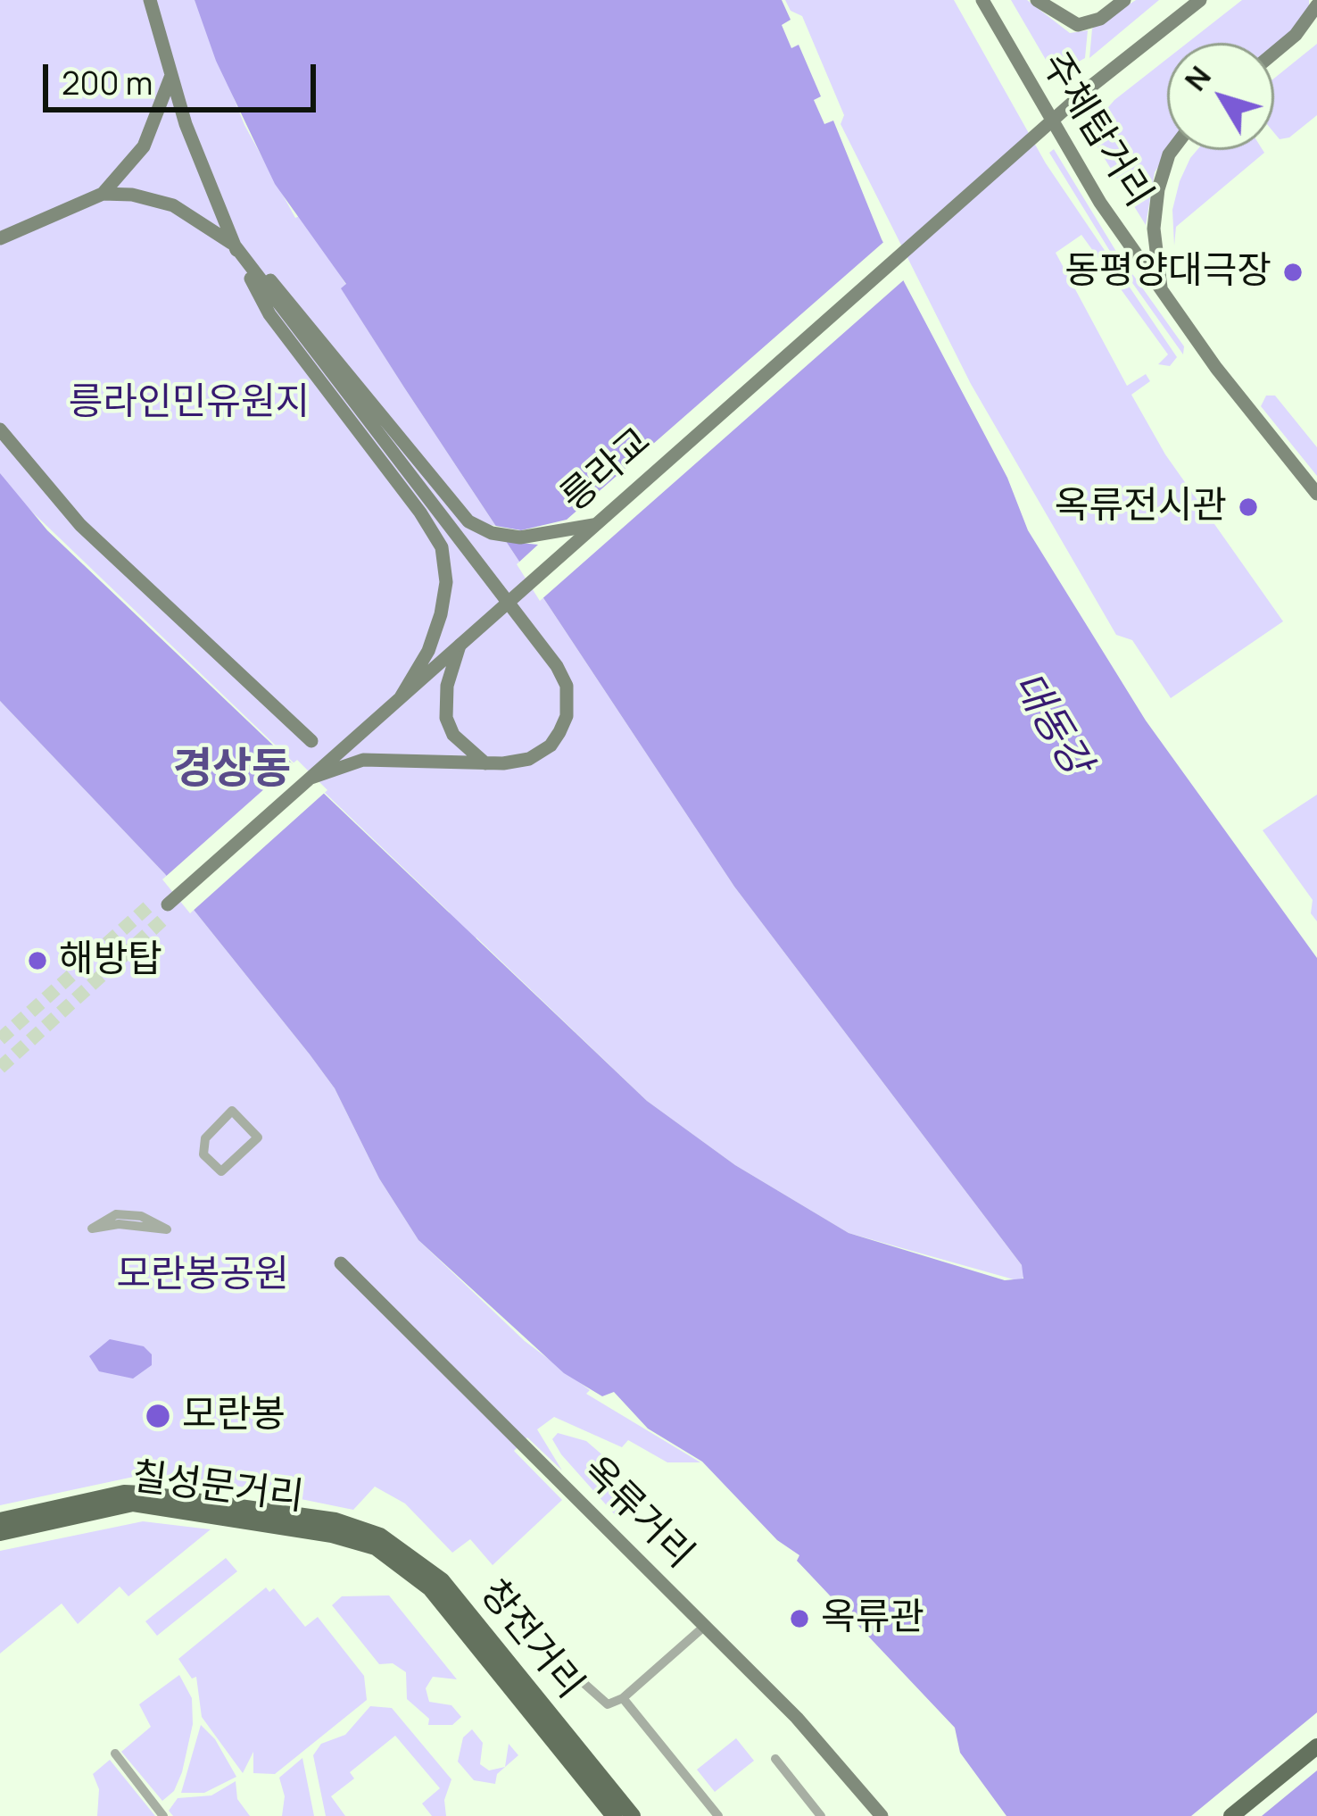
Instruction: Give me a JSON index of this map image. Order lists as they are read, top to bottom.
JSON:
{
  "streets": {
    "main road": [
      "주체탑거리",
      "릉라교",
      "칠성문거리",
      "옥류거리",
      "창전거리"
    ]
  },
  "crossings": [
    ["칠성문거리", "창전거리"]
  ],
  "districts": ["경상동"],
  "water": ["대동강"],
  "parks": ["릉라인민유원지", "모란봉공원"],
  "places": [
    "동평양대극장",
    "옥류전시관",
    "해방탑",
    "모란봉",
    "옥류관"
  ],
  "scale_bar": "200 m",
  "north": "top left"
}
